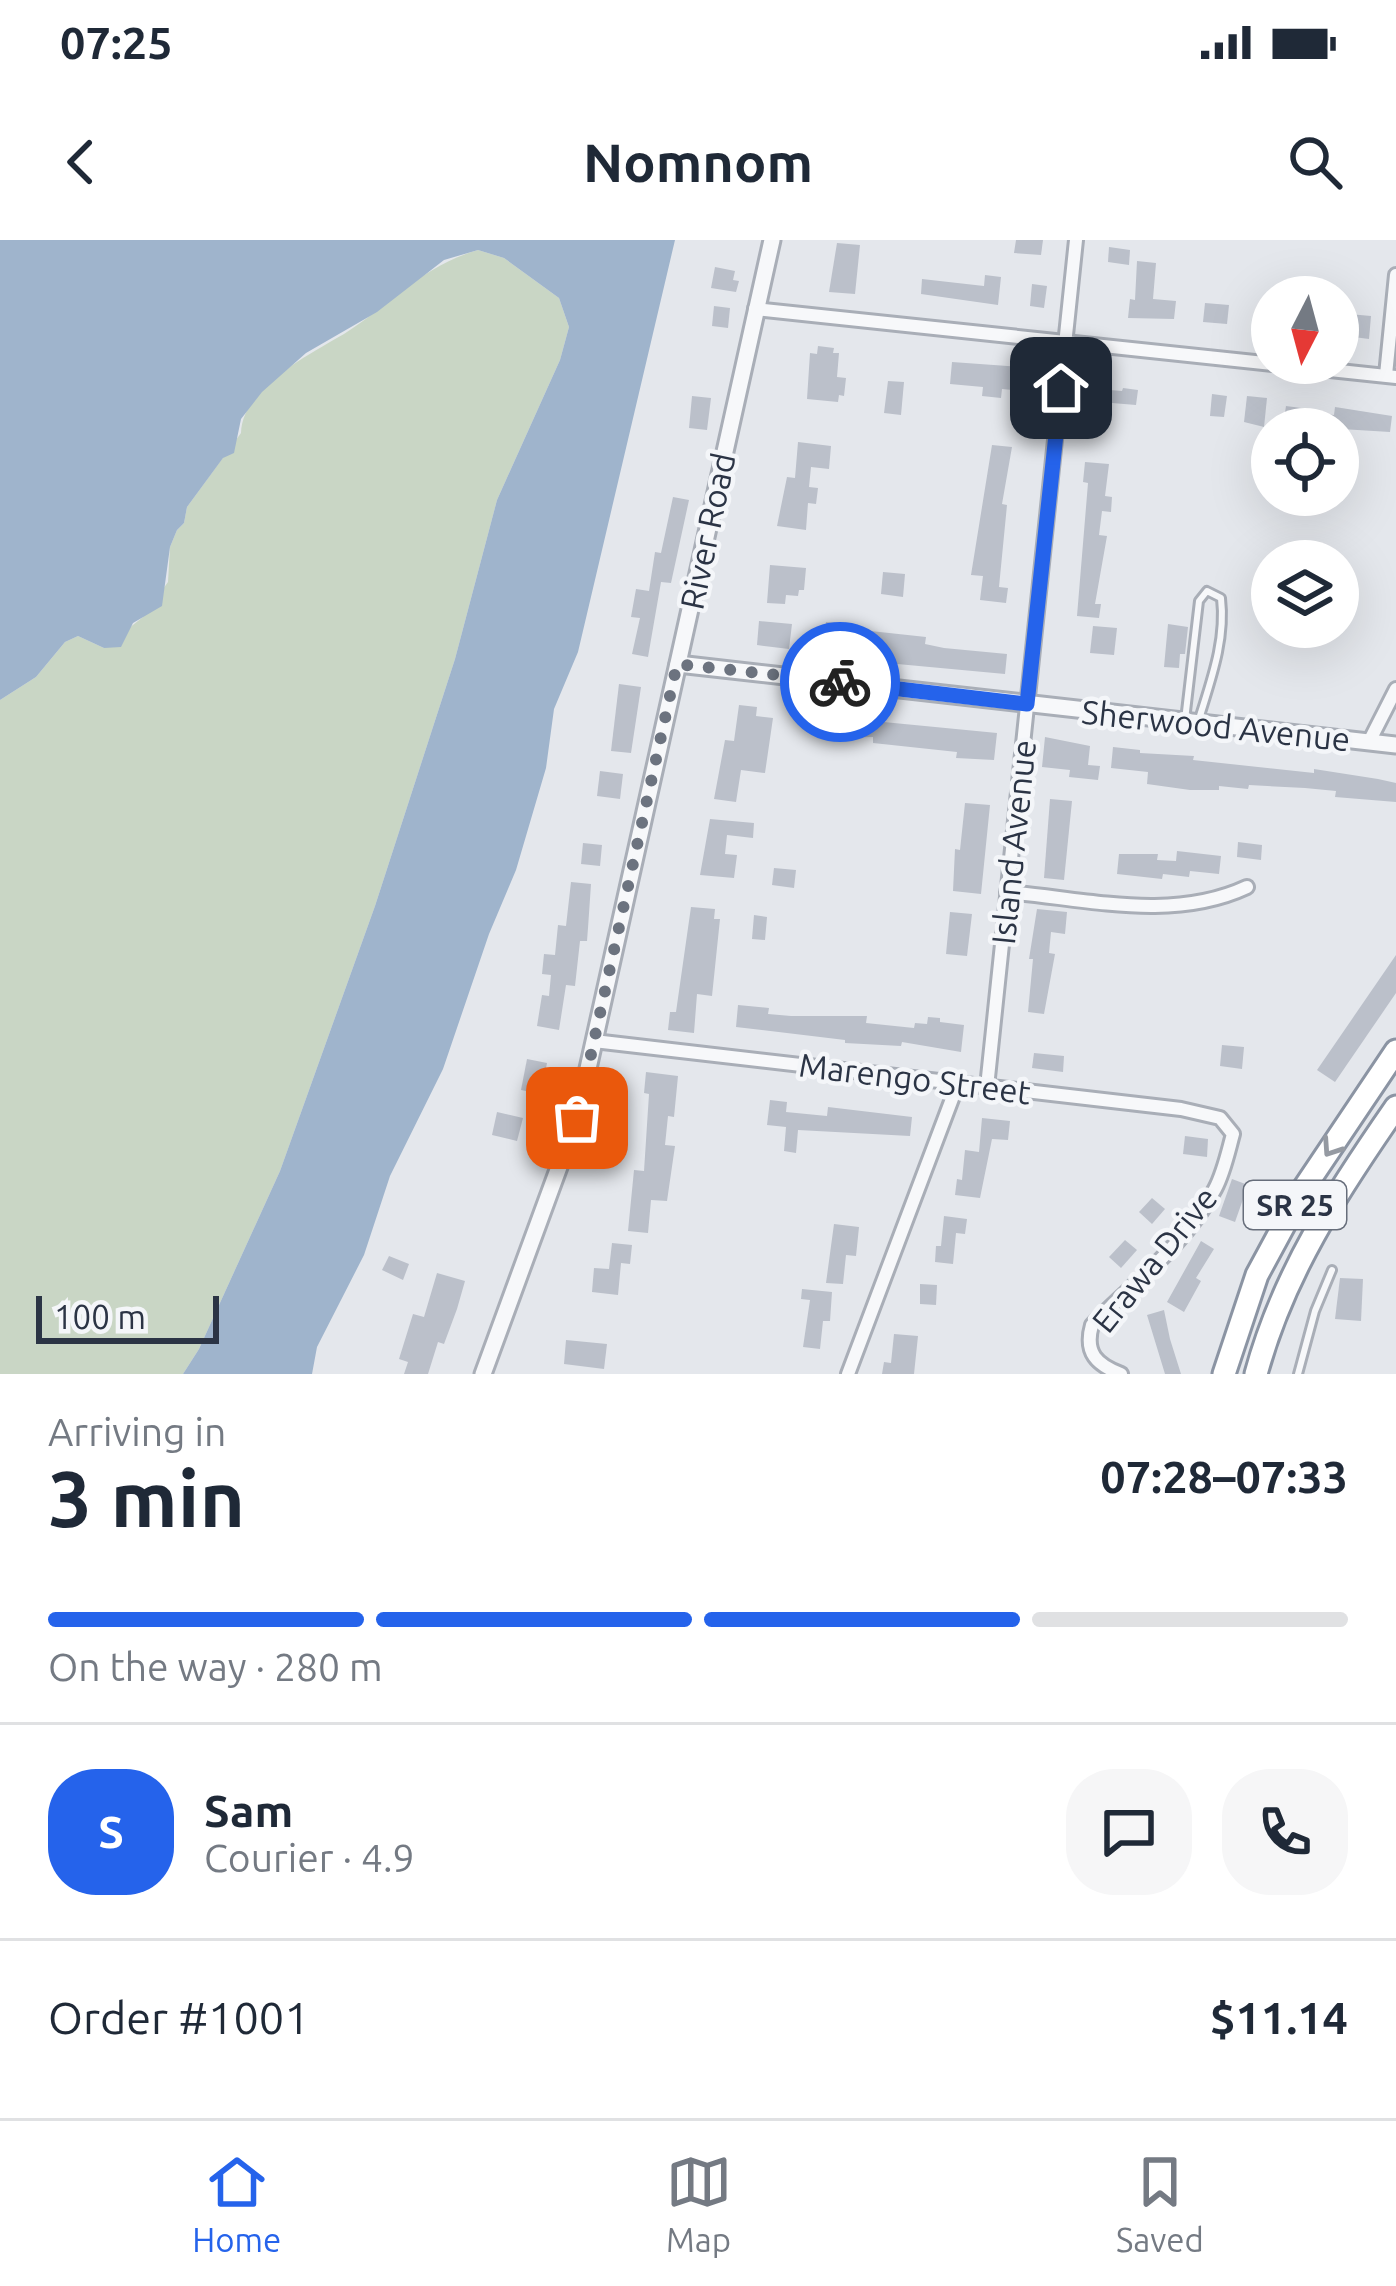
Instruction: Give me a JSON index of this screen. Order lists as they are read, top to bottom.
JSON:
{
  "streets": {
    "highway": ["SR 25"],
    "street": [
      "River Road",
      "Sherwood Avenue",
      "Island Avenue",
      "Marengo Street",
      "Erawa Drive"
    ]
  },
  "crossings": [
    ["River Road", "Sherwood Avenue"],
    ["River Road", "Marengo Street"],
    ["Sherwood Avenue", "Island Avenue"],
    ["Island Avenue", "Marengo Street"],
    ["Marengo Street", "Erawa Drive"]
  ],
  "scale_bar": "100 m",
  "north": "bottom",
  "page": {
    "status": "07:25",
    "header": "Nomnom",
    "scale": "100 m",
    "heading": ["3 min", "Arriving in", "07:28–07:33"],
    "panel": [
      "Sam",
      "Courier · 4.9",
      "Order #1001",
      "$11.14"
    ],
    "bar": "On the way · 280 m",
    "round": "S",
    "tabs": ["Home", "Map", "Saved"]
  }
}
